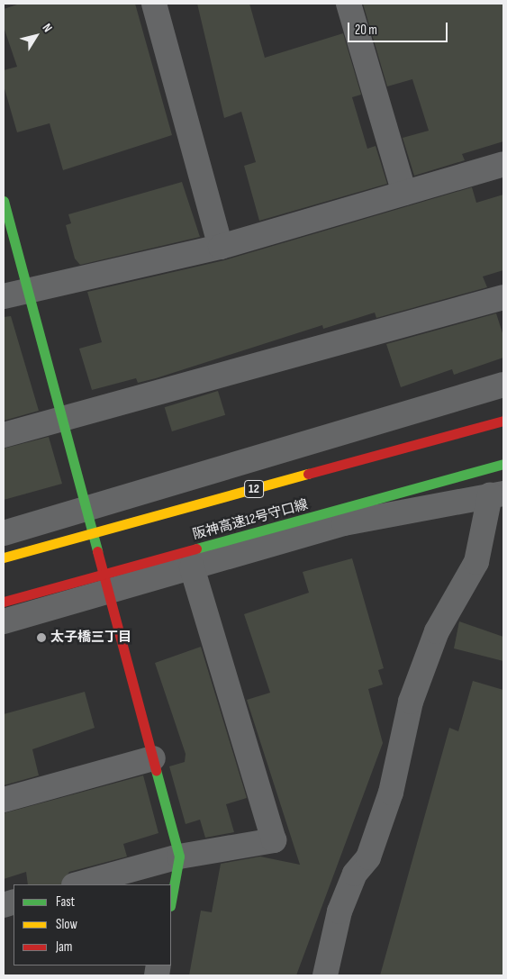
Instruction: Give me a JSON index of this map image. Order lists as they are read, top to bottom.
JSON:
{
  "streets": {
    "main road": ["12", "阪神高速12号守口線"]
  },
  "places": ["太子橋三丁目"],
  "legend": ["Fast", "Slow", "Jam"],
  "scale_bar": "20 m",
  "north": "top right"
}
